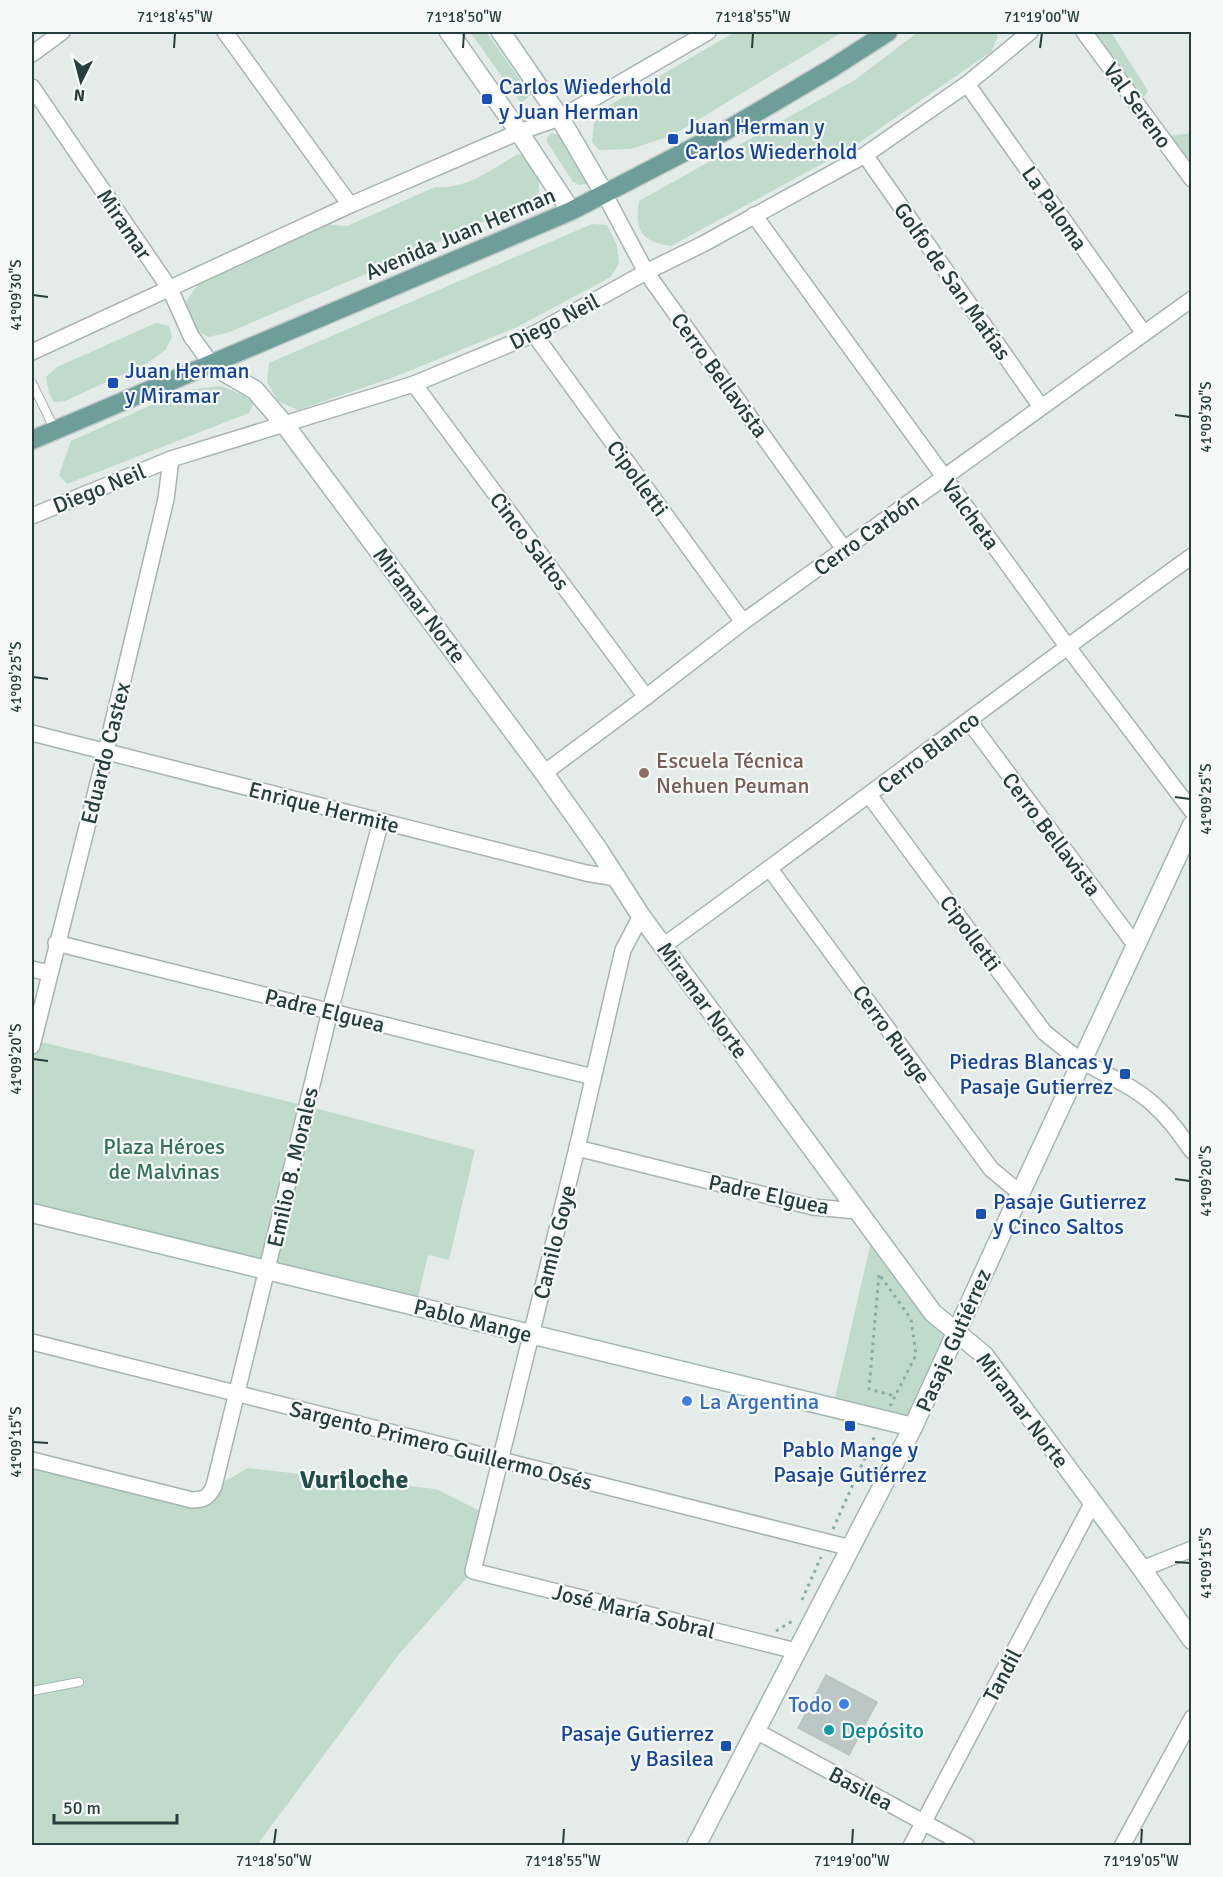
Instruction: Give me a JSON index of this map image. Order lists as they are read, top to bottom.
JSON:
{
  "streets": {
    "main road": ["Avenida Juan Herman"],
    "street": [
      "Val Sereno",
      "La Paloma",
      "Miramar",
      "Golfo de San Matías",
      "Diego Neil",
      "Cerro Bellavista",
      "Cipolletti",
      "Valcheta",
      "Cerro Carbón",
      "Cinco Saltos",
      "Miramar Norte",
      "Cerro Blanco",
      "Eduardo Castex",
      "Enrique Hermite",
      "Padre Elguea",
      "Cerro Runge",
      "Emilio B. Morales",
      "Camilo Goye",
      "Pablo Mange",
      "Pasaje Gutiérrez",
      "Sargento Primero Guillermo Osés",
      "José María Sobral",
      "Tandil",
      "Basilea"
    ]
  },
  "crossings": [
    ["La Paloma", "Diego Neil"],
    ["La Paloma", "Cerro Carbón"],
    ["Miramar", "Avenida Juan Herman"],
    ["Miramar", "Miramar Norte"],
    ["Avenida Juan Herman", "Cerro Bellavista"],
    ["Avenida Juan Herman", "Miramar Norte"],
    ["Golfo de San Matías", "Diego Neil"],
    ["Golfo de San Matías", "Cerro Carbón"],
    ["Diego Neil", "Cerro Bellavista"],
    ["Diego Neil", "Cipolletti"],
    ["Diego Neil", "Valcheta"],
    ["Diego Neil", "Cinco Saltos"],
    ["Diego Neil", "Miramar Norte"],
    ["Diego Neil", "Eduardo Castex"],
    ["Cerro Bellavista", "Cerro Carbón"],
    ["Cerro Bellavista", "Cerro Blanco"],
    ["Cerro Bellavista", "Pasaje Gutiérrez"],
    ["Cipolletti", "Cerro Carbón"],
    ["Cipolletti", "Cerro Blanco"],
    ["Cipolletti", "Pasaje Gutiérrez"],
    ["Valcheta", "Cerro Carbón"],
    ["Valcheta", "Cerro Blanco"],
    ["Cerro Carbón", "Cinco Saltos"],
    ["Cerro Carbón", "Miramar Norte"],
    ["Miramar Norte", "Cerro Blanco"],
    ["Miramar Norte", "Enrique Hermite"],
    ["Miramar Norte", "Padre Elguea"],
    ["Miramar Norte", "Camilo Goye"],
    ["Miramar Norte", "Pasaje Gutiérrez"],
    ["Miramar Norte", "Tandil"],
    ["Cerro Blanco", "Cerro Runge"],
    ["Eduardo Castex", "Enrique Hermite"],
    ["Eduardo Castex", "Padre Elguea"],
    ["Enrique Hermite", "Emilio B. Morales"],
    ["Padre Elguea", "Emilio B. Morales"],
    ["Padre Elguea", "Camilo Goye"],
    ["Cerro Runge", "Pasaje Gutiérrez"],
    ["Emilio B. Morales", "Pablo Mange"],
    ["Emilio B. Morales", "Sargento Primero Guillermo Osés"],
    ["Camilo Goye", "Pablo Mange"],
    ["Camilo Goye", "Sargento Primero Guillermo Osés"],
    ["Camilo Goye", "José María Sobral"],
    ["Pablo Mange", "Pasaje Gutiérrez"],
    ["Pasaje Gutiérrez", "Sargento Primero Guillermo Osés"],
    ["Pasaje Gutiérrez", "José María Sobral"],
    ["Pasaje Gutiérrez", "Basilea"],
    ["Tandil", "Basilea"]
  ],
  "districts": ["Vuriloche"],
  "parks": ["Plaza Héroes de Malvinas"],
  "places": {
    "transit": [
      "Carlos Wiederhold y Juan Herman",
      "Juan Herman y Carlos Wiederhold",
      "Juan Herman y Miramar",
      "Piedras Blancas y Pasaje Gutierrez",
      "Pasaje Gutierrez y Cinco Saltos",
      "Pablo Mange y Pasaje Gutiérrez",
      "Pasaje Gutierrez y Basilea"
    ],
    "other": [
      "Escuela Técnica Nehuen Peuman",
      "La Argentina",
      "Todo",
      "Depósito"
    ]
  },
  "scale_bar": "50 m",
  "north": "bottom",
  "coordinates": [
    "71°18'45\"W",
    "71°18'50\"W",
    "71°18'55\"W",
    "71°19'00\"W",
    "41°09'30\"S",
    "41°09'25\"S",
    "41°09'20\"S",
    "41°09'15\"S",
    "71°19'05\"W"
  ]
}
